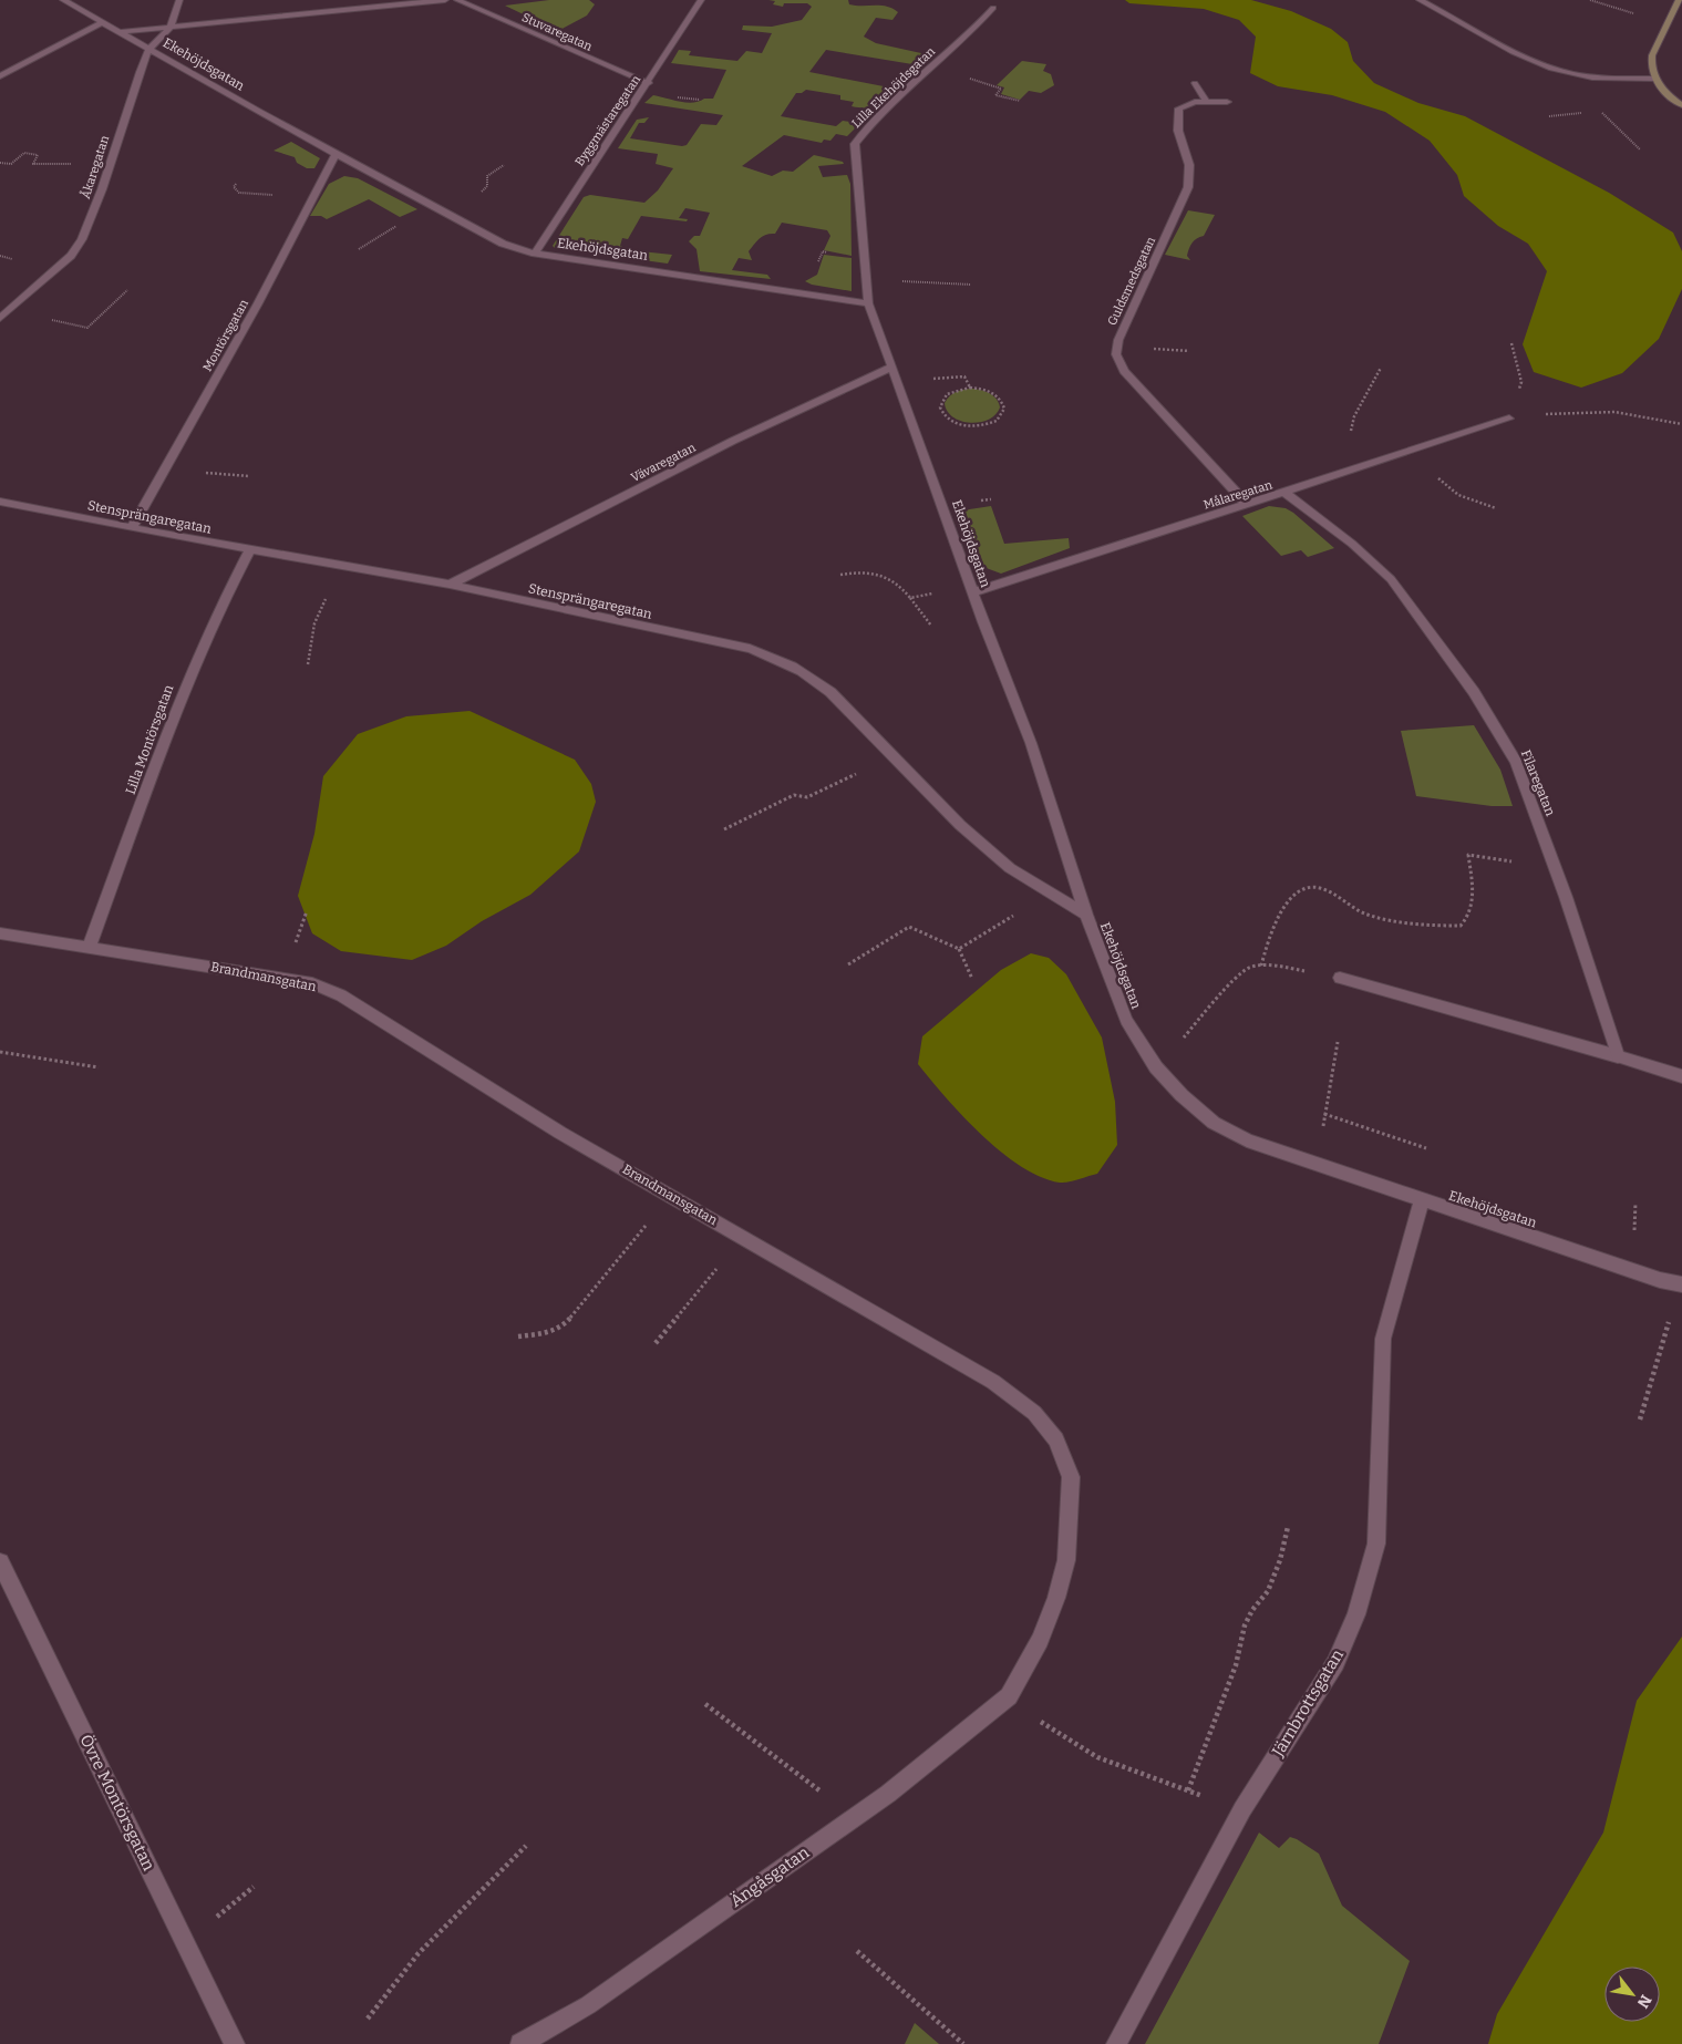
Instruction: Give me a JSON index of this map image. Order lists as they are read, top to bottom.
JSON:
{
  "streets": {
    "street": [
      "Stuvaregatan",
      "Ekehöjdsgatan",
      "Lilla Ekehöjdsgatan",
      "Byggmästaregatan",
      "Åkaregatan",
      "Guldsmedsgatan",
      "Montörsgatan",
      "Vävaregatan",
      "Målaregatan",
      "Stensprängaregatan",
      "Lilla Montörsgatan",
      "Filaregatan",
      "Brandmansgatan",
      "Järnbrottsgatan",
      "Övre Montörsgatan",
      "Ängåsgatan"
    ]
  },
  "crossings": [
    ["Stuvaregatan", "Byggmästaregatan"],
    ["Ekehöjdsgatan", "Lilla Ekehöjdsgatan"],
    ["Ekehöjdsgatan", "Byggmästaregatan"],
    ["Ekehöjdsgatan", "Åkaregatan"],
    ["Ekehöjdsgatan", "Montörsgatan"],
    ["Ekehöjdsgatan", "Vävaregatan"],
    ["Ekehöjdsgatan", "Målaregatan"],
    ["Ekehöjdsgatan", "Stensprängaregatan"],
    ["Ekehöjdsgatan", "Järnbrottsgatan"],
    ["Guldsmedsgatan", "Målaregatan"],
    ["Montörsgatan", "Stensprängaregatan"],
    ["Vävaregatan", "Stensprängaregatan"],
    ["Målaregatan", "Filaregatan"],
    ["Stensprängaregatan", "Lilla Montörsgatan"],
    ["Lilla Montörsgatan", "Brandmansgatan"],
    ["Brandmansgatan", "Ängåsgatan"]
  ],
  "north": "bottom right"
}
